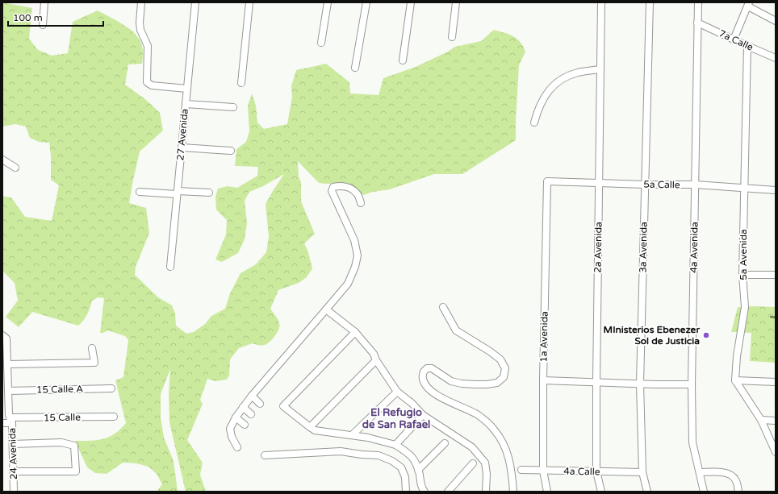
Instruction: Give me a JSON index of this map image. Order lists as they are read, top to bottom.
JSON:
{
  "streets": {
    "street": [
      "7a Calle",
      "27 Avenida",
      "5a Calle",
      "2a Avenida",
      "3a Avenida",
      "4a Avenida",
      "5a Avenida",
      "1a Avenida",
      "15 Calle A",
      "15 Calle",
      "24 Avenida",
      "4a Calle"
    ]
  },
  "crossings": [
    ["7a Calle", "4a Avenida"],
    ["7a Calle", "5a Avenida"],
    ["5a Calle", "2a Avenida"],
    ["5a Calle", "3a Avenida"],
    ["5a Calle", "4a Avenida"],
    ["5a Calle", "5a Avenida"],
    ["5a Calle", "1a Avenida"],
    ["2a Avenida", "4a Calle"],
    ["3a Avenida", "4a Calle"],
    ["1a Avenida", "4a Calle"],
    ["15 Calle A", "24 Avenida"],
    ["15 Calle", "24 Avenida"]
  ],
  "districts": ["El Refugio de San Rafael"],
  "places": ["MInisterios Ebenezer Sol de Justicia"],
  "scale_bar": "100 m"
}
